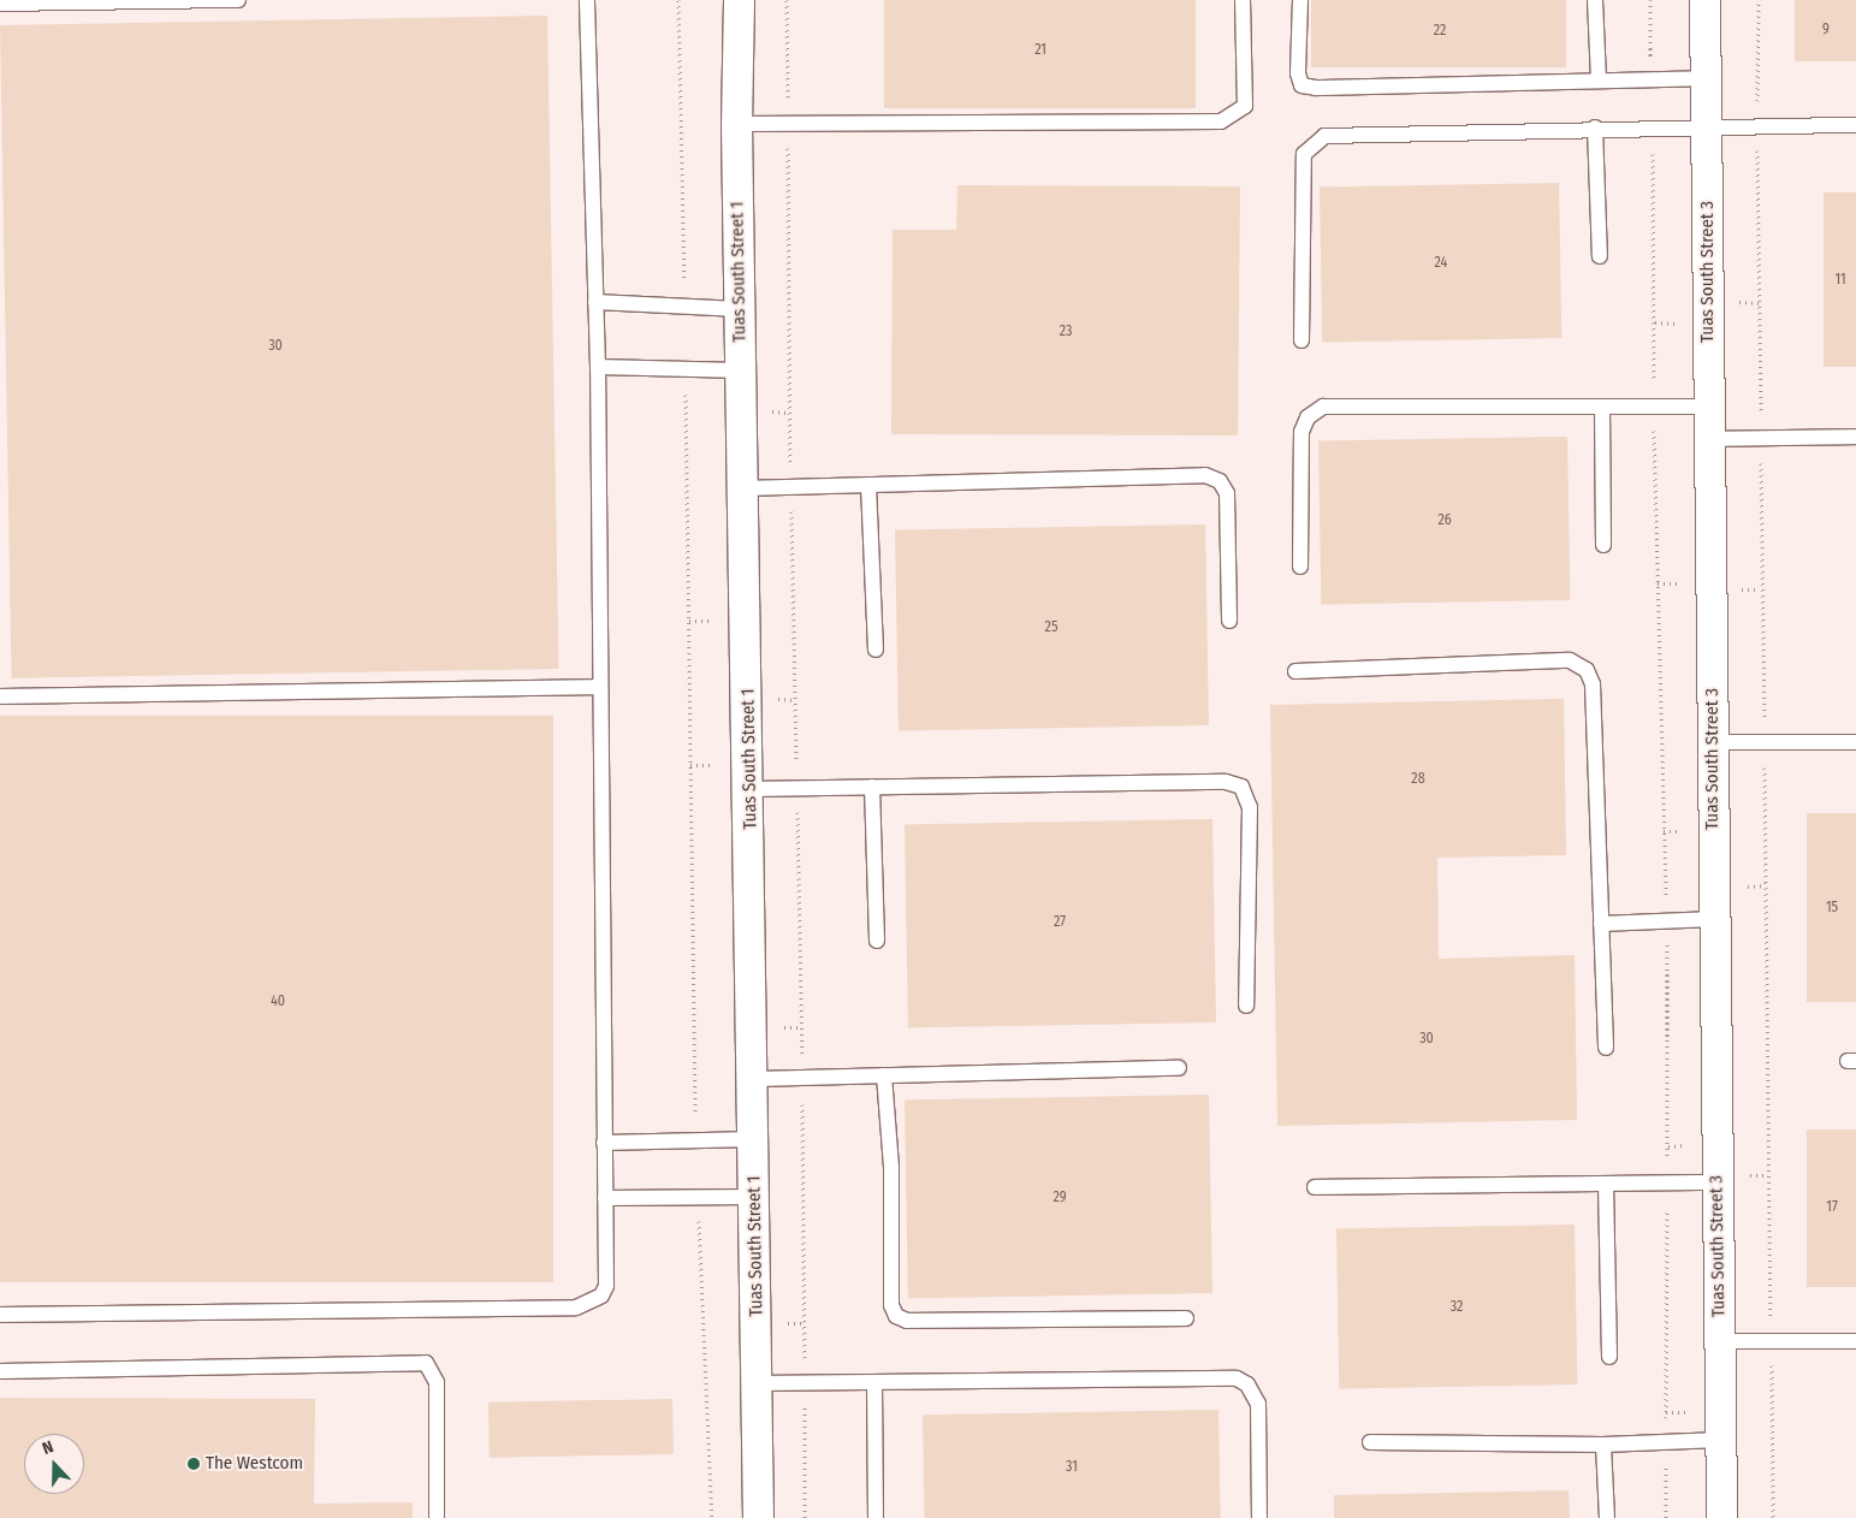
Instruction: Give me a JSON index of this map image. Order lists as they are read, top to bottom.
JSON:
{
  "streets": {
    "street": ["Tuas South Street 1", "Tuas South Street 3"]
  },
  "places": ["The Westcom"],
  "house_numbers": [
    "9",
    "22",
    "21",
    "24",
    "11",
    "23",
    "30",
    "26",
    "25",
    "28",
    "15",
    "27",
    "40",
    "30",
    "29",
    "17",
    "32",
    "31"
  ],
  "north": "top"
}
